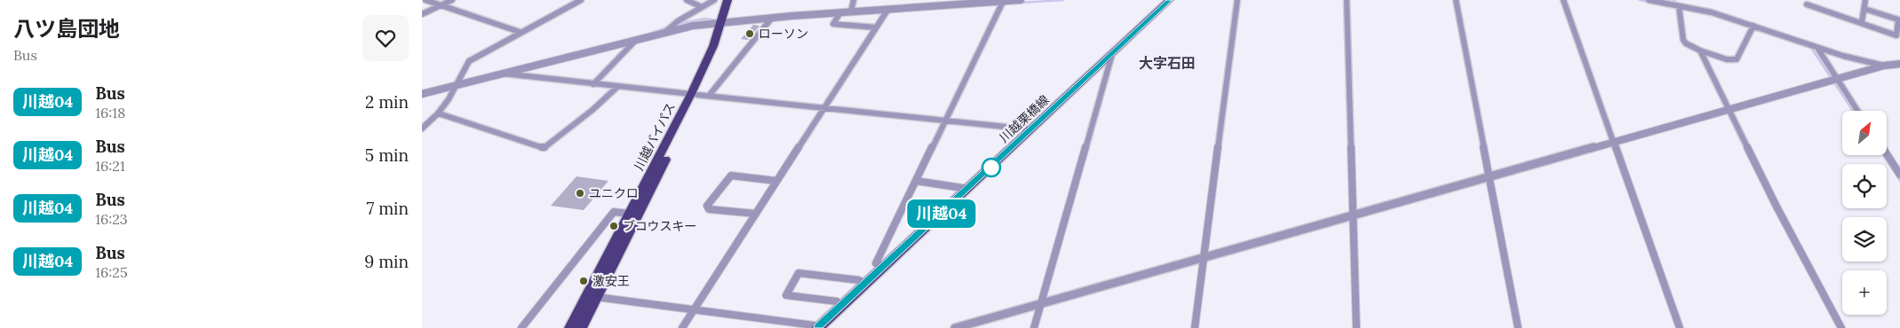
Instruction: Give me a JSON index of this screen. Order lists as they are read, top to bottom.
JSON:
{
  "streets": {
    "highway": ["川越バイパス"],
    "main road": ["川越栗橋線"]
  },
  "districts": ["大字石田"],
  "places": [
    "ローソン",
    "ユニクロ",
    "ブコウスキー",
    "激安王"
  ],
  "lines": ["bus line 川越04"],
  "north": "top right",
  "page": {
    "heading": ["八ツ島団地", "Bus"],
    "on_map": "川越04",
    "list": [
      {
        "mark": "川越04",
        "name": "Bus",
        "note": "16:18",
        "value": "2 min"
      },
      {
        "mark": "川越04",
        "name": "Bus",
        "note": "16:21",
        "value": "5 min"
      },
      {
        "mark": "川越04",
        "name": "Bus",
        "note": "16:23",
        "value": "7 min"
      },
      {
        "mark": "川越04",
        "name": "Bus",
        "note": "16:25",
        "value": "9 min"
      }
    ],
    "map_buttons": "+"
  }
}
